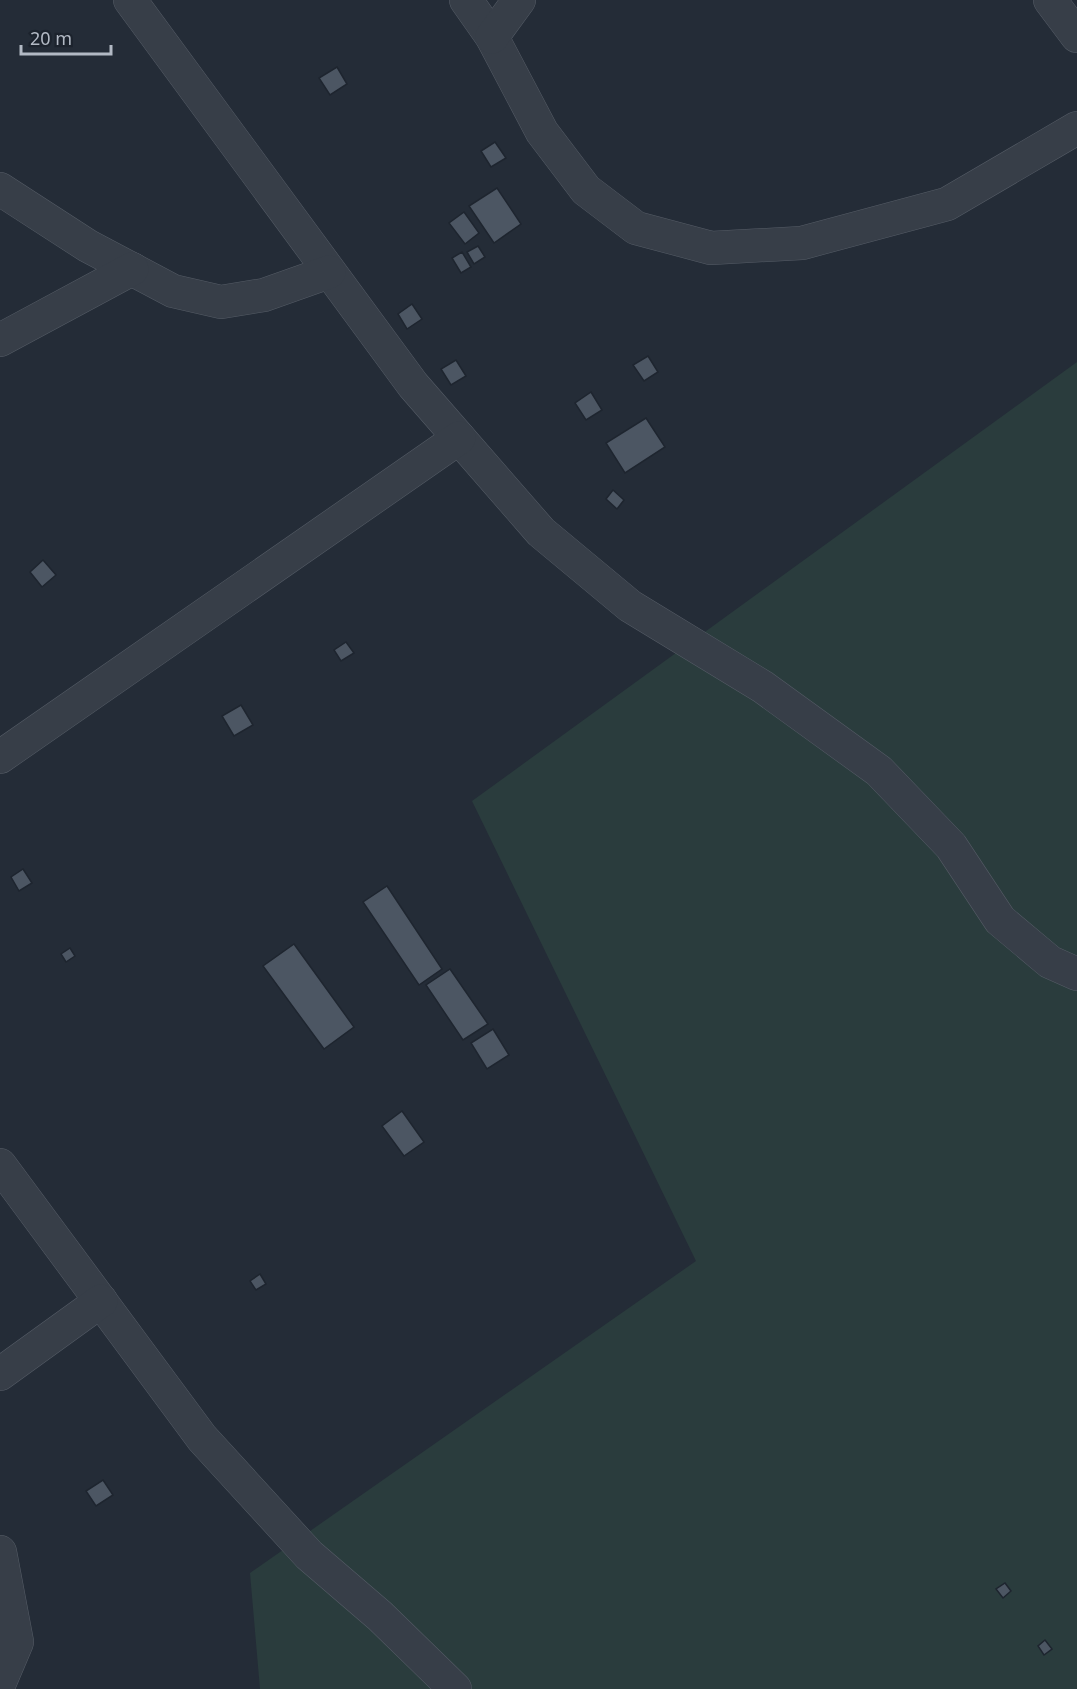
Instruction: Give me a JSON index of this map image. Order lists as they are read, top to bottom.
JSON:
{
  "scale_bar": "20 m"
}
